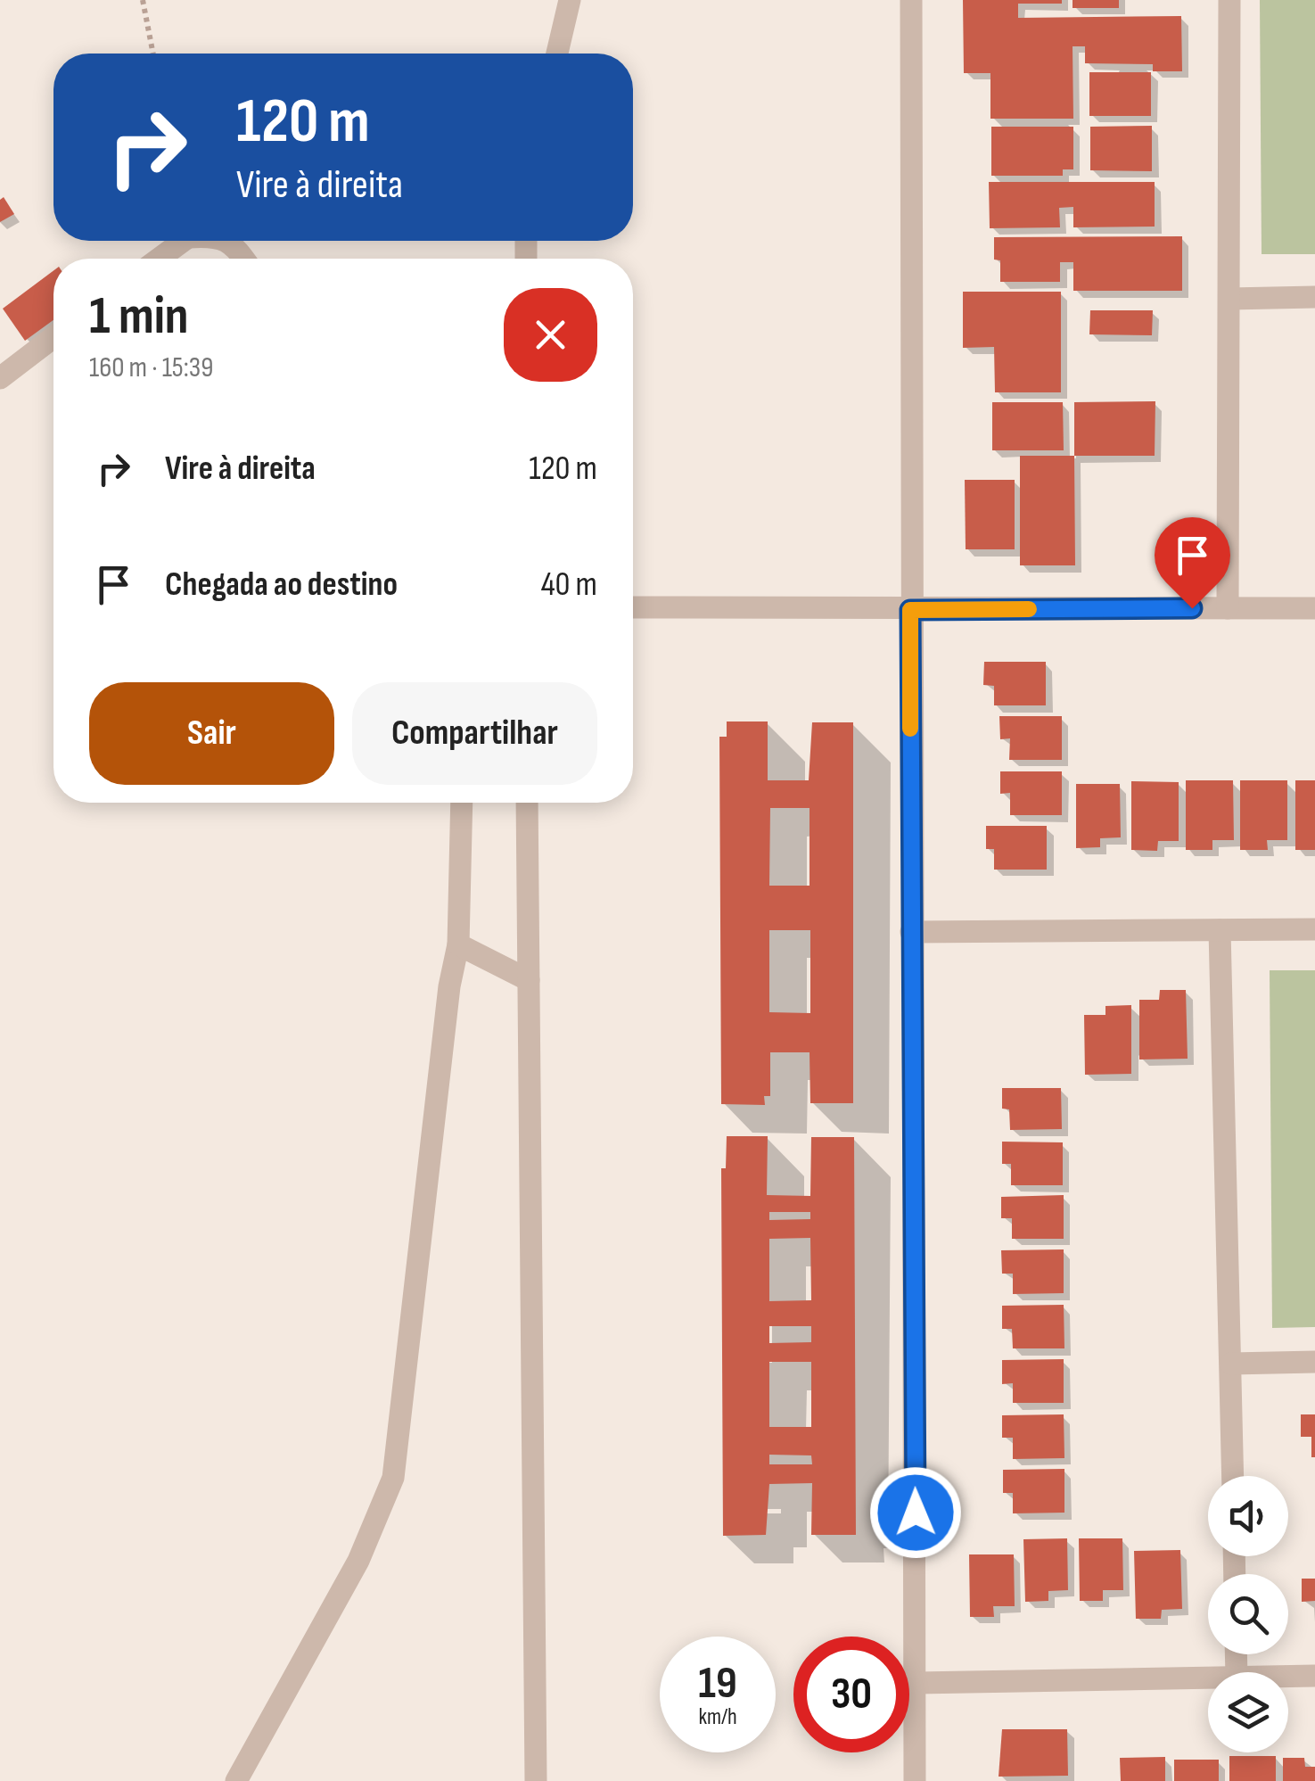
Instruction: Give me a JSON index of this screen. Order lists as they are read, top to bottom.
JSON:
{
  "page": {
    "turn": ["120 m", "Vire à direita"],
    "heading": ["1 min", "160 m · 15:39"],
    "list": [
      {
        "name": "Vire à direita",
        "value": "120 m"
      },
      {
        "name": "Chegada ao destino",
        "value": "40 m"
      }
    ],
    "buttons": ["Sair", "Compartilhar"],
    "speed": "19 km/h",
    "limit": "30"
  }
}
